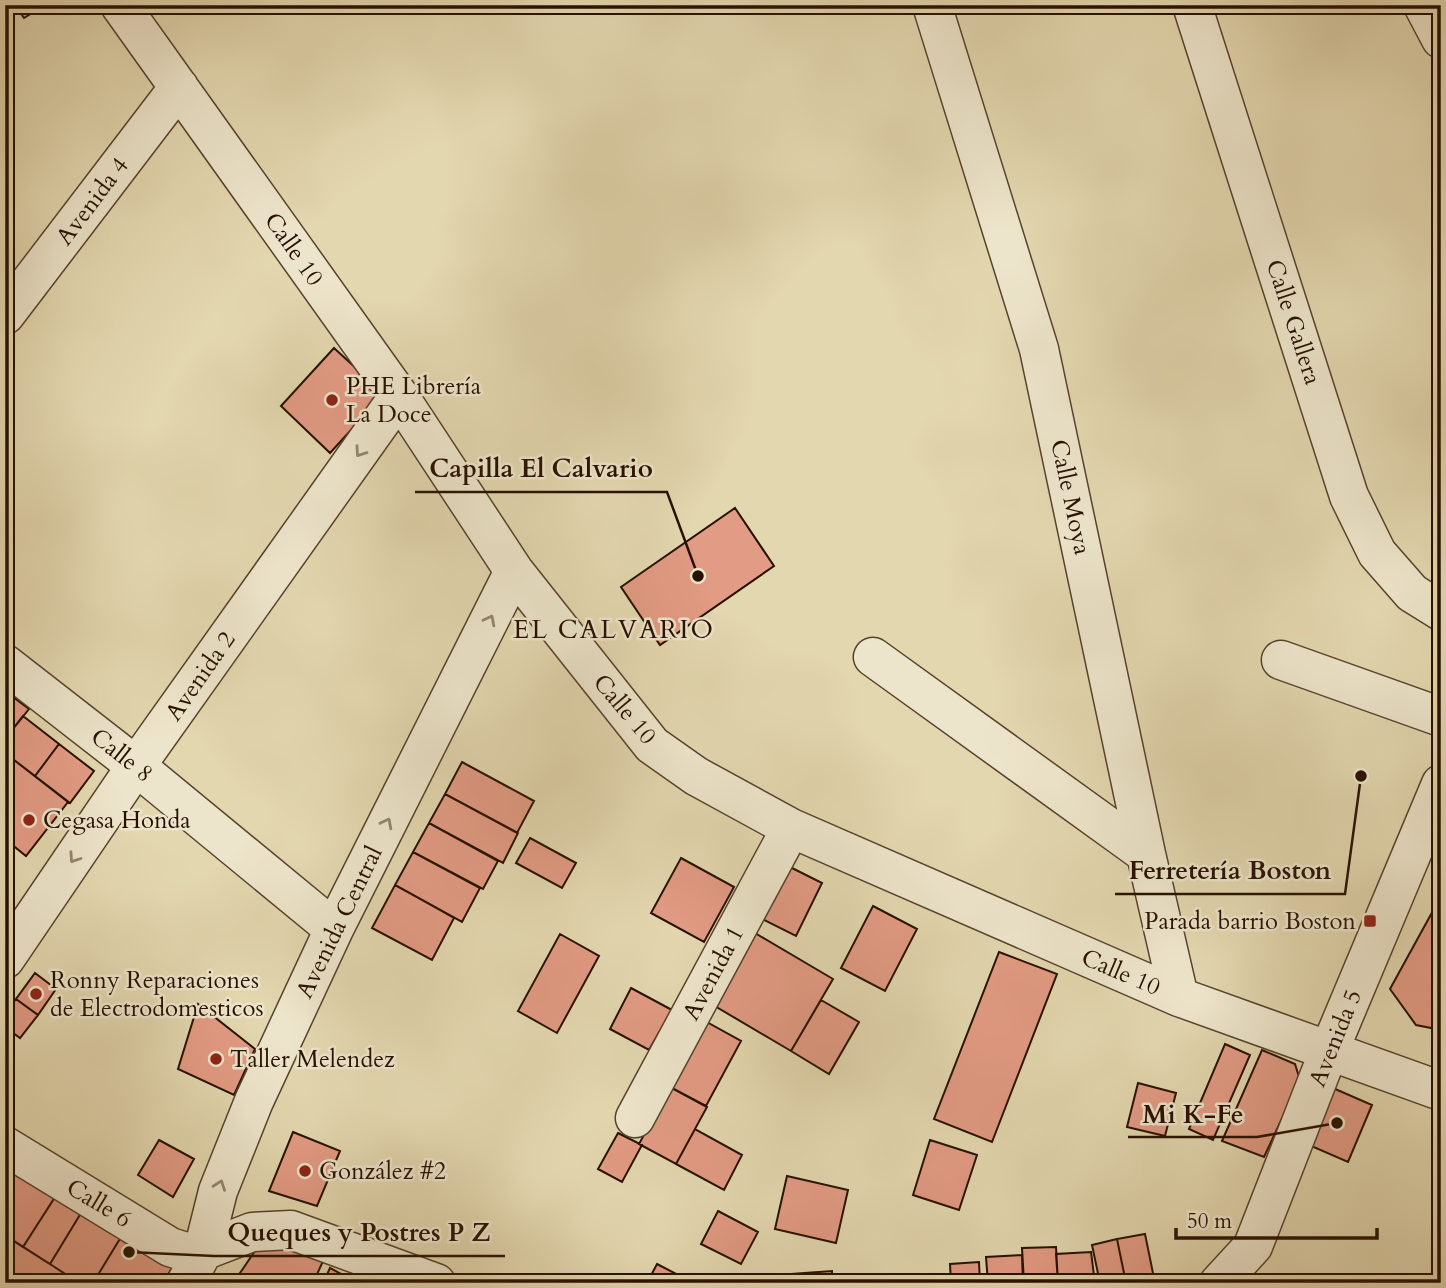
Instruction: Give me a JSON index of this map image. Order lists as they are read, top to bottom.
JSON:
{
  "streets": {
    "street": [
      "Avenida 4",
      "Calle 10",
      "Calle Gallera",
      "Calle Moya",
      "Avenida 2",
      "Calle 8",
      "Avenida Central",
      "Avenida 1",
      "Avenida 5",
      "Calle 6"
    ]
  },
  "crossings": [
    ["Avenida 4", "Calle 10"],
    ["Calle 10", "Calle Moya"],
    ["Calle 10", "Avenida 2"],
    ["Calle 10", "Avenida Central"],
    ["Calle 10", "Avenida 1"],
    ["Calle 10", "Avenida 5"],
    ["Avenida 2", "Calle 8"],
    ["Calle 8", "Avenida Central"],
    ["Avenida Central", "Calle 6"]
  ],
  "one_way": ["Avenida 2", "Avenida Central"],
  "districts": ["EL CALVARIO"],
  "places": {
    "other": [
      "PHE Librería La Doce",
      "Capilla El Calvario",
      "Ferretería Boston",
      "Cegasa Honda",
      "Ronny Reparaciones de Electrodomesticos",
      "Taller Melendez",
      "Mi K-Fe",
      "González #2",
      "Queques y Postres P Z"
    ],
    "transit": ["Parada barrio Boston"]
  },
  "scale_bar": "50 m"
}
